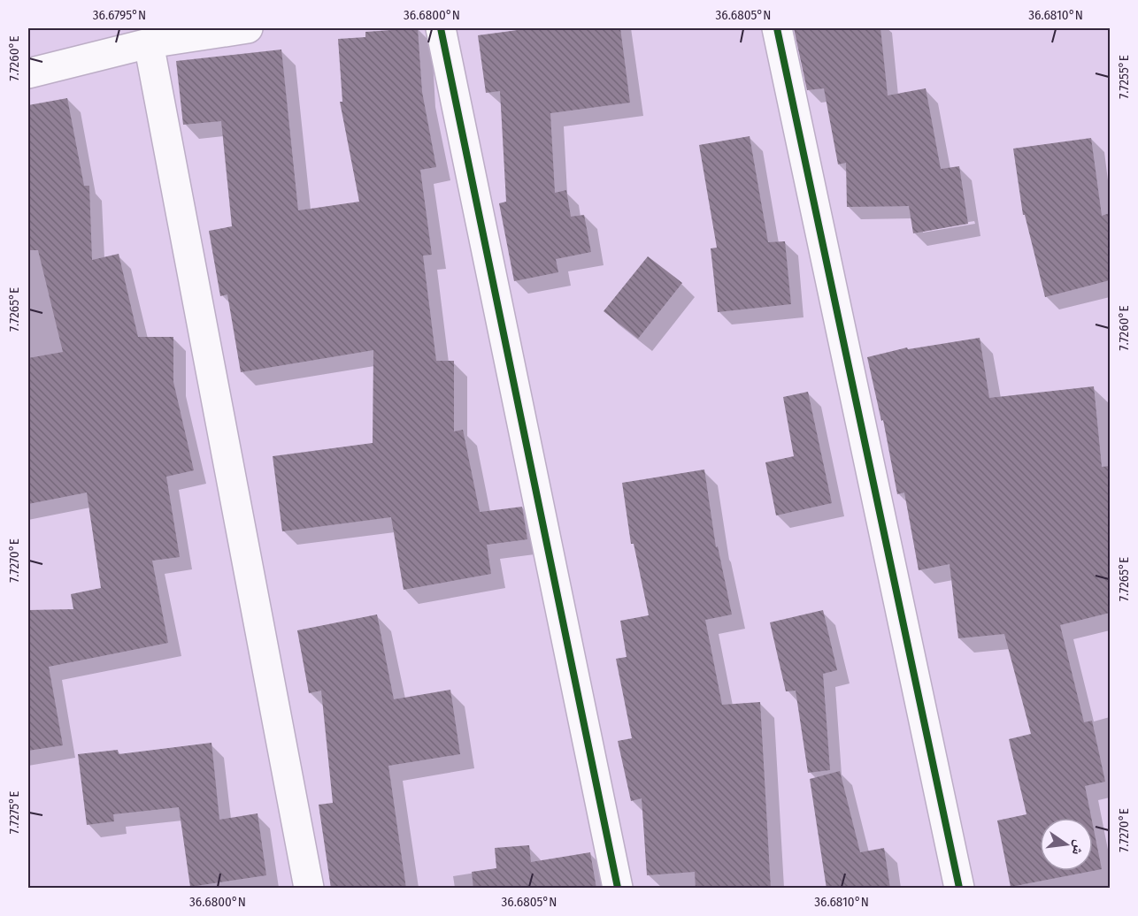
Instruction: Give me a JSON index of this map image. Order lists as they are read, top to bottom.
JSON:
{
  "north": "right",
  "coordinates": [
    "36.6795°N",
    "36.6800°N",
    "36.6805°N",
    "36.6810°N",
    "7.7260°E",
    "7.7255°E",
    "7.7265°E",
    "7.7270°E",
    "7.7275°E"
  ]
}
